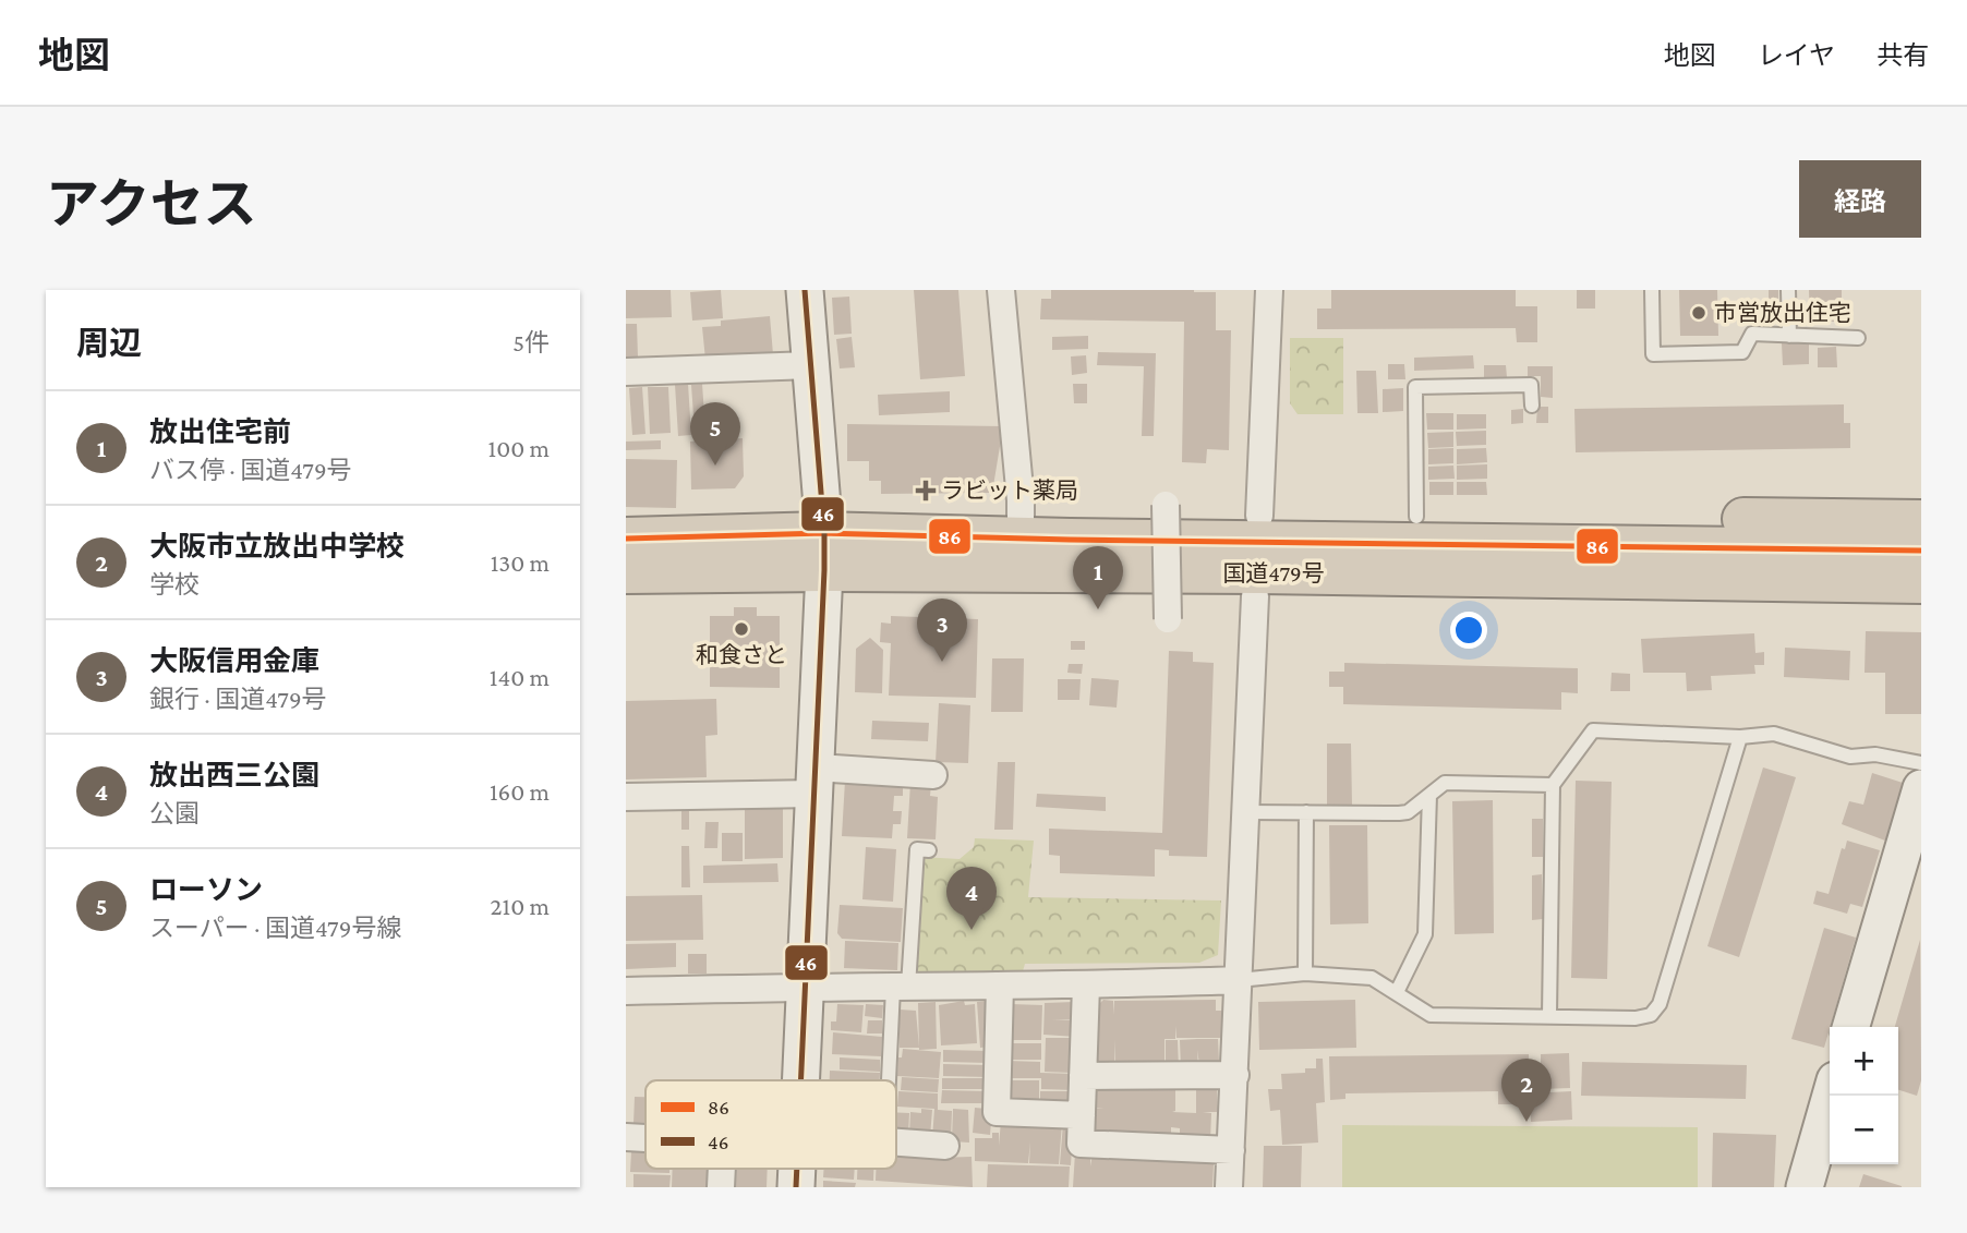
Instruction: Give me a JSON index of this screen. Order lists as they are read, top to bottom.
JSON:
{
  "streets": {
    "highway": ["国道479号"]
  },
  "places": {
    "other": ["市営放出住宅", "和食さと"],
    "health": ["ラビット薬局"]
  },
  "lines": ["transit line 46", "transit line 86"],
  "legend": ["86", "46"],
  "page": {
    "header": "地図",
    "nav": ["地図", "レイヤ", "共有"],
    "title": "アクセス",
    "buttons": "経路",
    "heading": ["周辺", "5件"],
    "list": [
      {
        "mark": "1",
        "name": "放出住宅前",
        "note": "バス停 · 国道479号",
        "value": "100 m"
      },
      {
        "mark": "2",
        "name": "大阪市立放出中学校",
        "note": "学校",
        "value": "130 m"
      },
      {
        "mark": "3",
        "name": "大阪信用金庫",
        "note": "銀行 · 国道479号",
        "value": "140 m"
      },
      {
        "mark": "4",
        "name": "放出西三公園",
        "note": "公園",
        "value": "160 m"
      },
      {
        "mark": "5",
        "name": "ローソン",
        "note": "スーパー · 国道479号線",
        "value": "210 m"
      }
    ],
    "pins": [
      "5",
      "1",
      "3",
      "4",
      "2"
    ],
    "map_buttons": ["+", "−"]
  }
}
